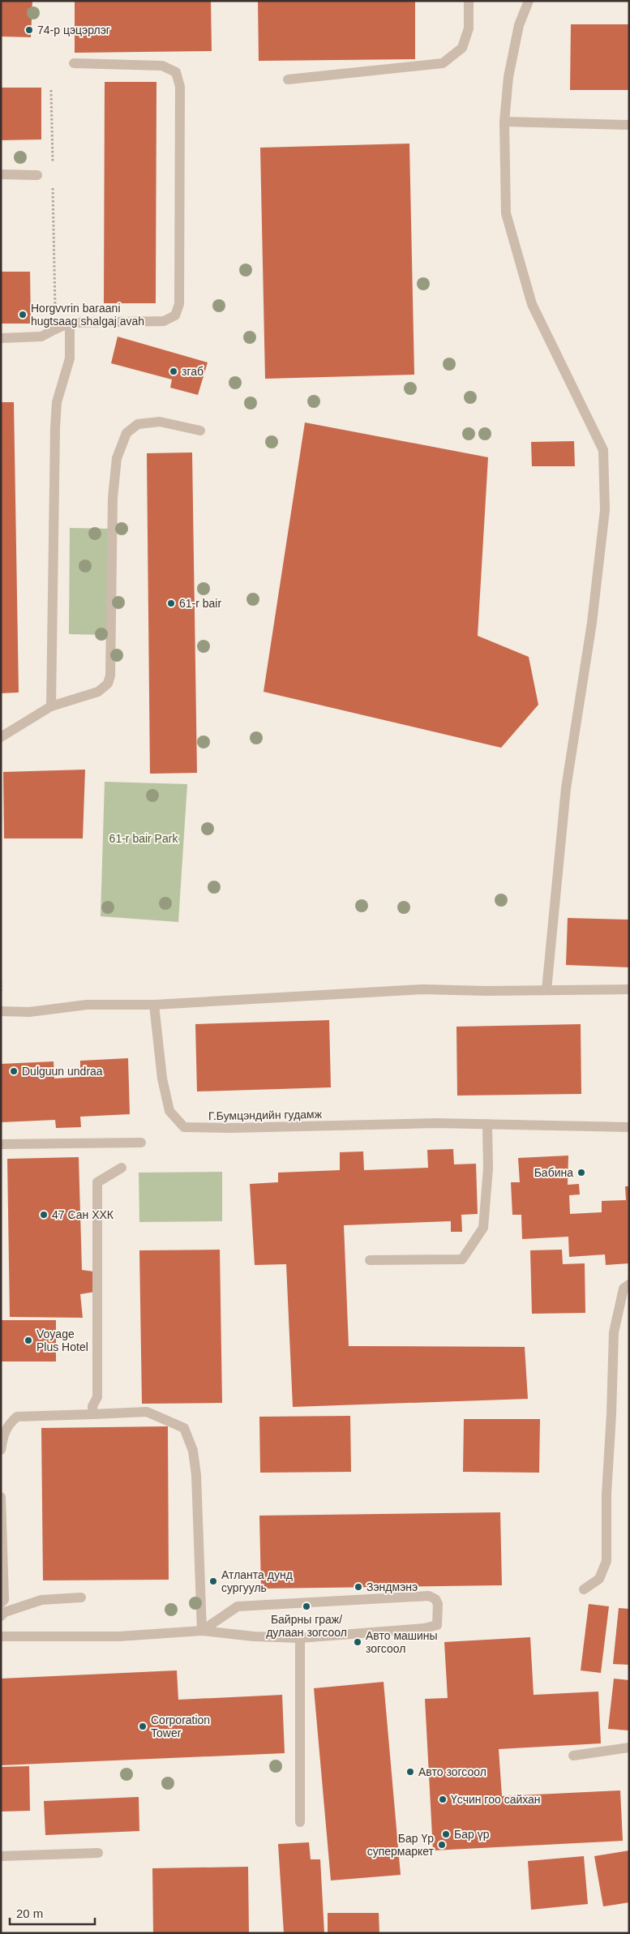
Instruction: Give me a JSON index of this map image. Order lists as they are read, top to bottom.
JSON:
{
  "streets": {
    "street": ["Г.Бумцэндийн гудамж"]
  },
  "parks": ["61-r bair Park"],
  "places": [
    "74-р цэцэрлэг",
    "Horgvvrin baraani hugtsaag shalgaj avah",
    "згаб",
    "61-r bair",
    "Dulguun undraa",
    "Бабина",
    "47 Сан ХХК",
    "Voyage Plus Hotel",
    "Атланта дунд сургууль",
    "Зэндмэнэ",
    "Байрны граж/ дулаан зогсоол",
    "Авто машины зогсоол",
    "Corporation Tower",
    "Авто зогсоол",
    "Үсчин гоо сайхан",
    "Бар үр",
    "Бар Үр супермаркет"
  ],
  "scale_bar": "20 m"
}
